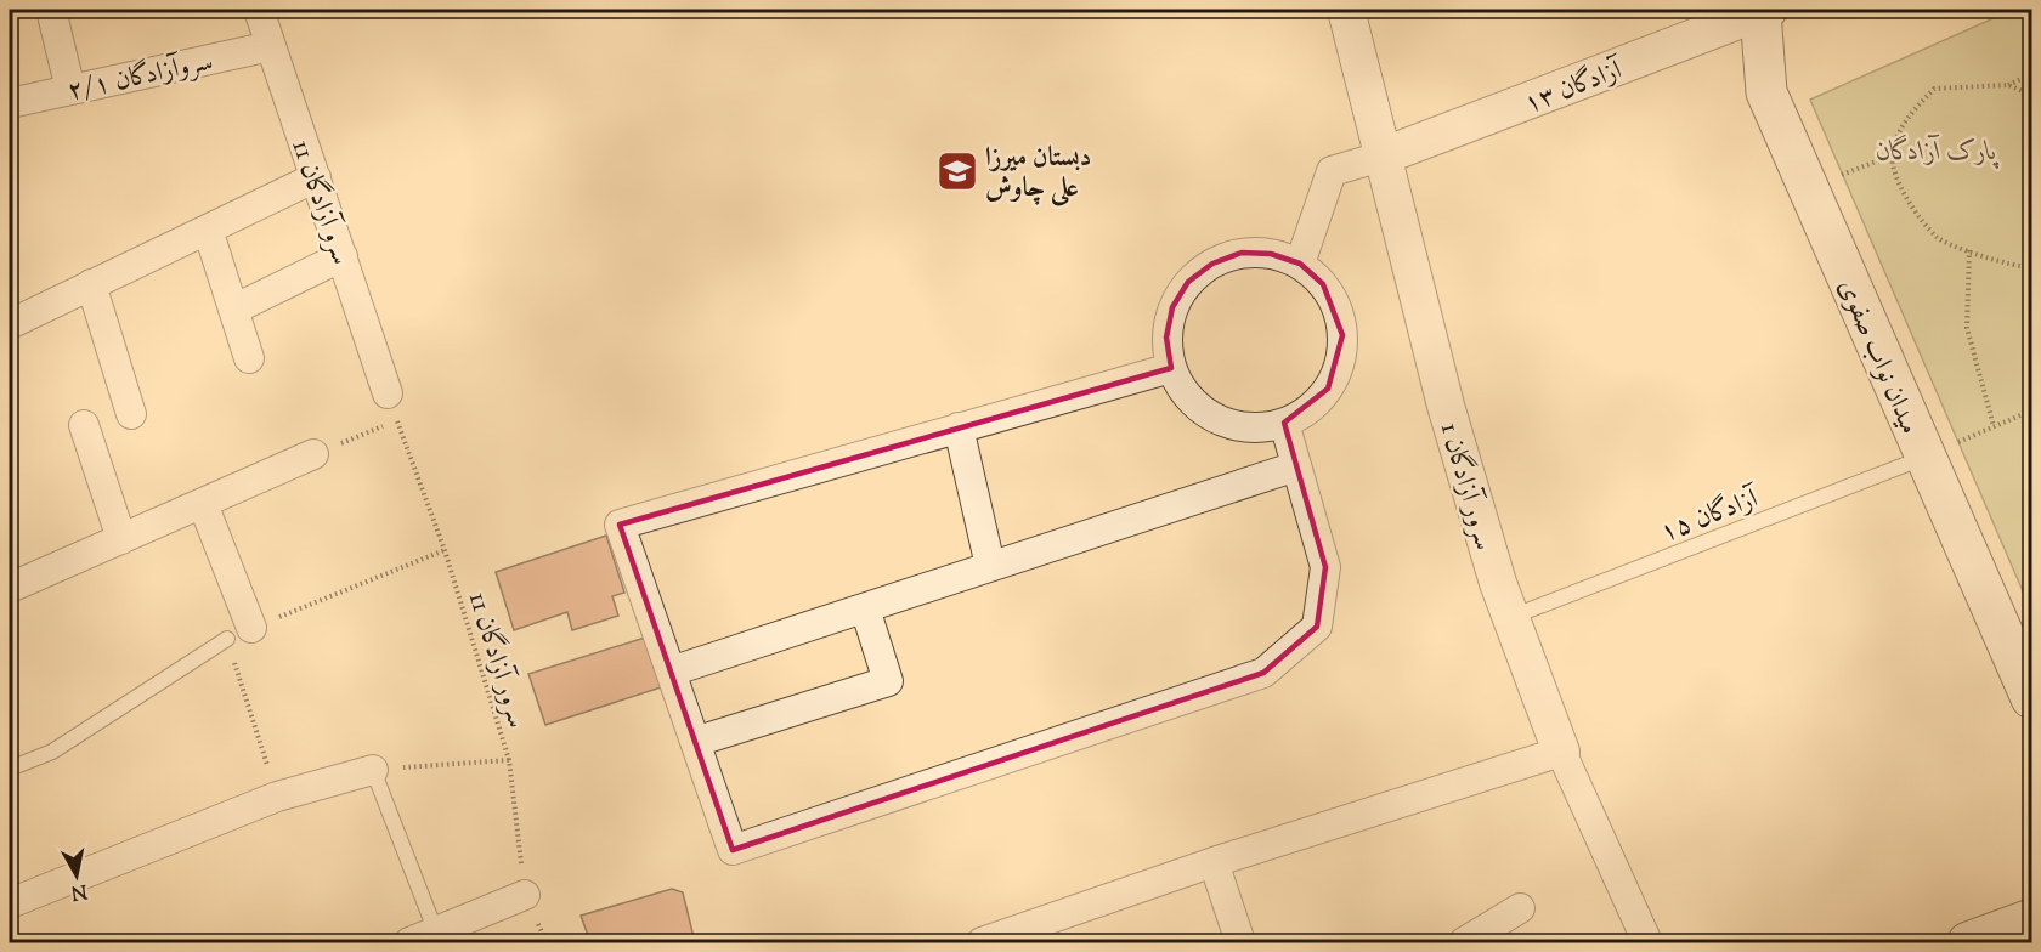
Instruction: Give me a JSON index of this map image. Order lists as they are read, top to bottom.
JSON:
{
  "streets": {
    "main road": ["میدان نواب صفوی"],
    "street": [
      "۲/۱ سروآزادگان",
      "آزادگان ۱۳",
      "سرو آزادگان 11",
      "سرور آزادگان 1"
    ],
    "lane": ["آزادگان ۱۵"],
    "path": ["سرور آزادگان 11"]
  },
  "crossings": [
    ["۲/۱ سروآزادگان", "سرو آزادگان 11"],
    ["آزادگان ۱۳", "میدان نواب صفوی"],
    ["آزادگان ۱۳", "سرور آزادگان 1"],
    ["سرو آزادگان 11", "سرور آزادگان 11"],
    ["میدان نواب صفوی", "آزادگان ۱۵"],
    ["سرور آزادگان 1", "آزادگان ۱۵"]
  ],
  "parks": ["پارک آزادگان"],
  "places": {
    "school or university": ["دبستان میرزا علی چاوش"]
  },
  "north": "bottom"
}
